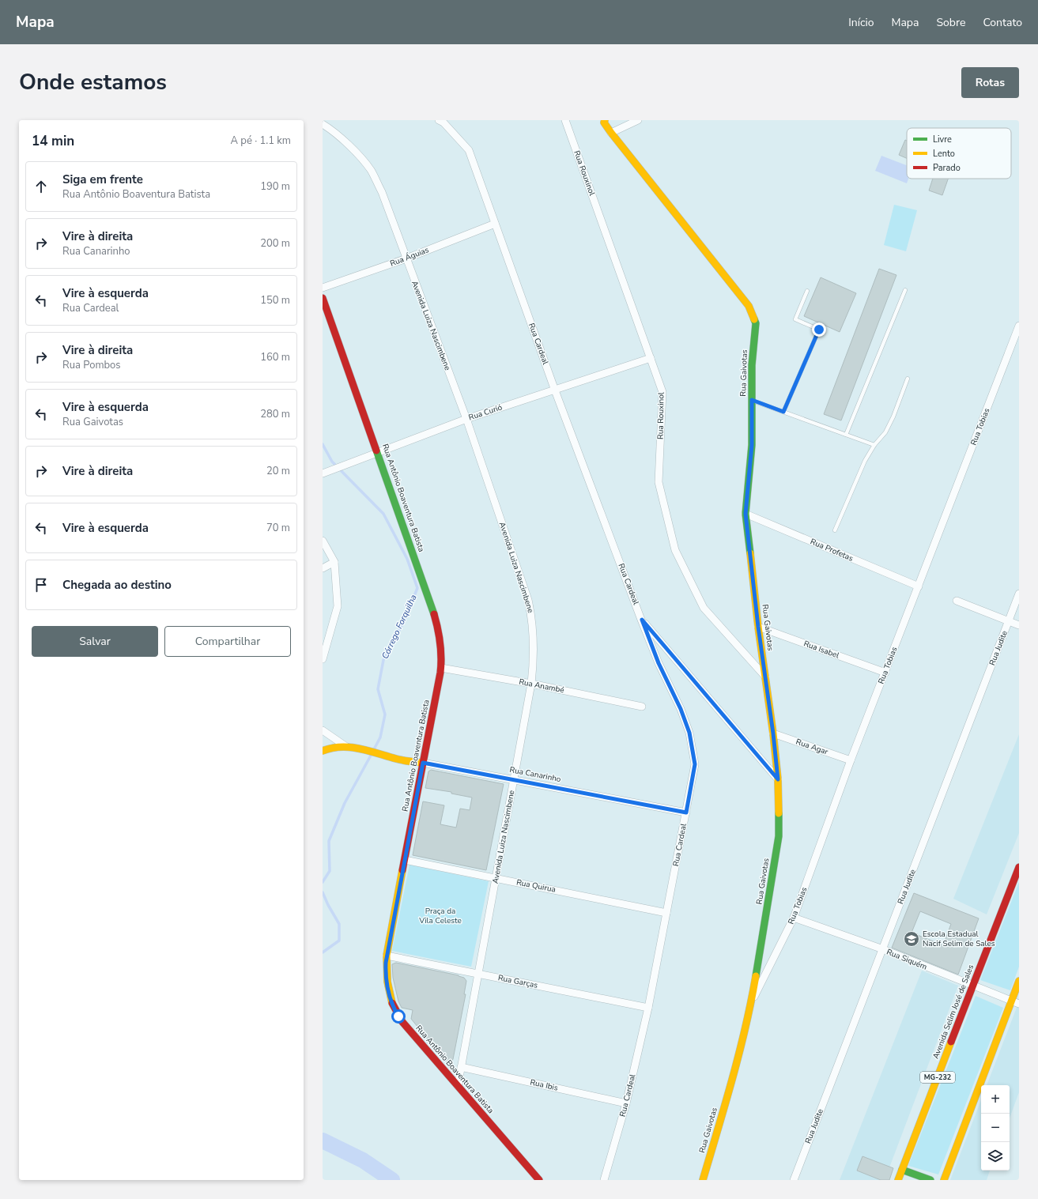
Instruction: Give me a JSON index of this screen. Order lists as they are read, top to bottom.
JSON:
{
  "streets": {
    "street": [
      "Rua Rouxinol",
      "Rua Águias",
      "Avenida Luiza Nascimbene",
      "Rua Cardeal",
      "Rua Gaivotas",
      "Rua Curió",
      "Rua Tobias",
      "Rua Antônio Boaventura Batista",
      "Rua Profetas",
      "Rua Judite",
      "Rua Isabel",
      "Rua Anambé",
      "Rua Agar",
      "Rua Canarinho",
      "Rua Quirua",
      "Rua Siquém",
      "Rua Garças",
      "Avenida Selim José de Sales",
      "MG-232",
      "Rua Ibis"
    ]
  },
  "crossings": [
    ["Rua Rouxinol", "Rua Gaivotas"],
    ["Rua Rouxinol", "Rua Curió"],
    ["Rua Águias", "Avenida Luiza Nascimbene"],
    ["Rua Águias", "Rua Cardeal"],
    ["Avenida Luiza Nascimbene", "Rua Curió"],
    ["Avenida Luiza Nascimbene", "Rua Antônio Boaventura Batista"],
    ["Avenida Luiza Nascimbene", "Rua Anambé"],
    ["Avenida Luiza Nascimbene", "Rua Canarinho"],
    ["Avenida Luiza Nascimbene", "Rua Quirua"],
    ["Avenida Luiza Nascimbene", "Rua Garças"],
    ["Avenida Luiza Nascimbene", "Rua Ibis"],
    ["Rua Cardeal", "Rua Curió"],
    ["Rua Cardeal", "Rua Canarinho"],
    ["Rua Cardeal", "Rua Quirua"],
    ["Rua Cardeal", "Rua Garças"],
    ["Rua Cardeal", "Rua Ibis"],
    ["Rua Gaivotas", "Rua Tobias"],
    ["Rua Gaivotas", "Rua Profetas"],
    ["Rua Gaivotas", "Rua Isabel"],
    ["Rua Gaivotas", "Rua Agar"],
    ["Rua Curió", "Rua Antônio Boaventura Batista"],
    ["Rua Tobias", "Rua Profetas"],
    ["Rua Tobias", "Rua Isabel"],
    ["Rua Tobias", "Rua Agar"],
    ["Rua Tobias", "Rua Siquém"],
    ["Rua Antônio Boaventura Batista", "Rua Anambé"],
    ["Rua Antônio Boaventura Batista", "Rua Canarinho"],
    ["Rua Antônio Boaventura Batista", "Rua Quirua"],
    ["Rua Antônio Boaventura Batista", "Rua Garças"],
    ["Rua Judite", "Rua Siquém"],
    ["Rua Siquém", "Avenida Selim José de Sales"]
  ],
  "water": ["Córrego Forquilha"],
  "parks": ["Praça da Vila Celeste"],
  "places": {
    "school or university": ["Escola Estadual Nacif Selim de Sales"]
  },
  "legend": ["Livre", "Lento", "Parado"],
  "page": {
    "header": "Mapa",
    "nav": [
      "Início",
      "Mapa",
      "Sobre",
      "Contato"
    ],
    "title": "Onde estamos",
    "buttons": [
      "Rotas",
      ["Salvar", "Compartilhar"]
    ],
    "heading": ["14 min", "A pé · 1.1 km"],
    "list": [
      ["Siga em frente", "Rua Antônio Boaventura Batista", "190 m"],
      ["Vire à direita", "Rua Canarinho", "200 m"],
      ["Vire à esquerda", "Rua Cardeal", "150 m"],
      ["Vire à direita", "Rua Pombos", "160 m"],
      ["Vire à esquerda", "Rua Gaivotas", "280 m"],
      ["Vire à direita", "20 m"],
      ["Vire à esquerda", "70 m"],
      "Chegada ao destino"
    ],
    "map_buttons": ["+", "−"]
  }
}
